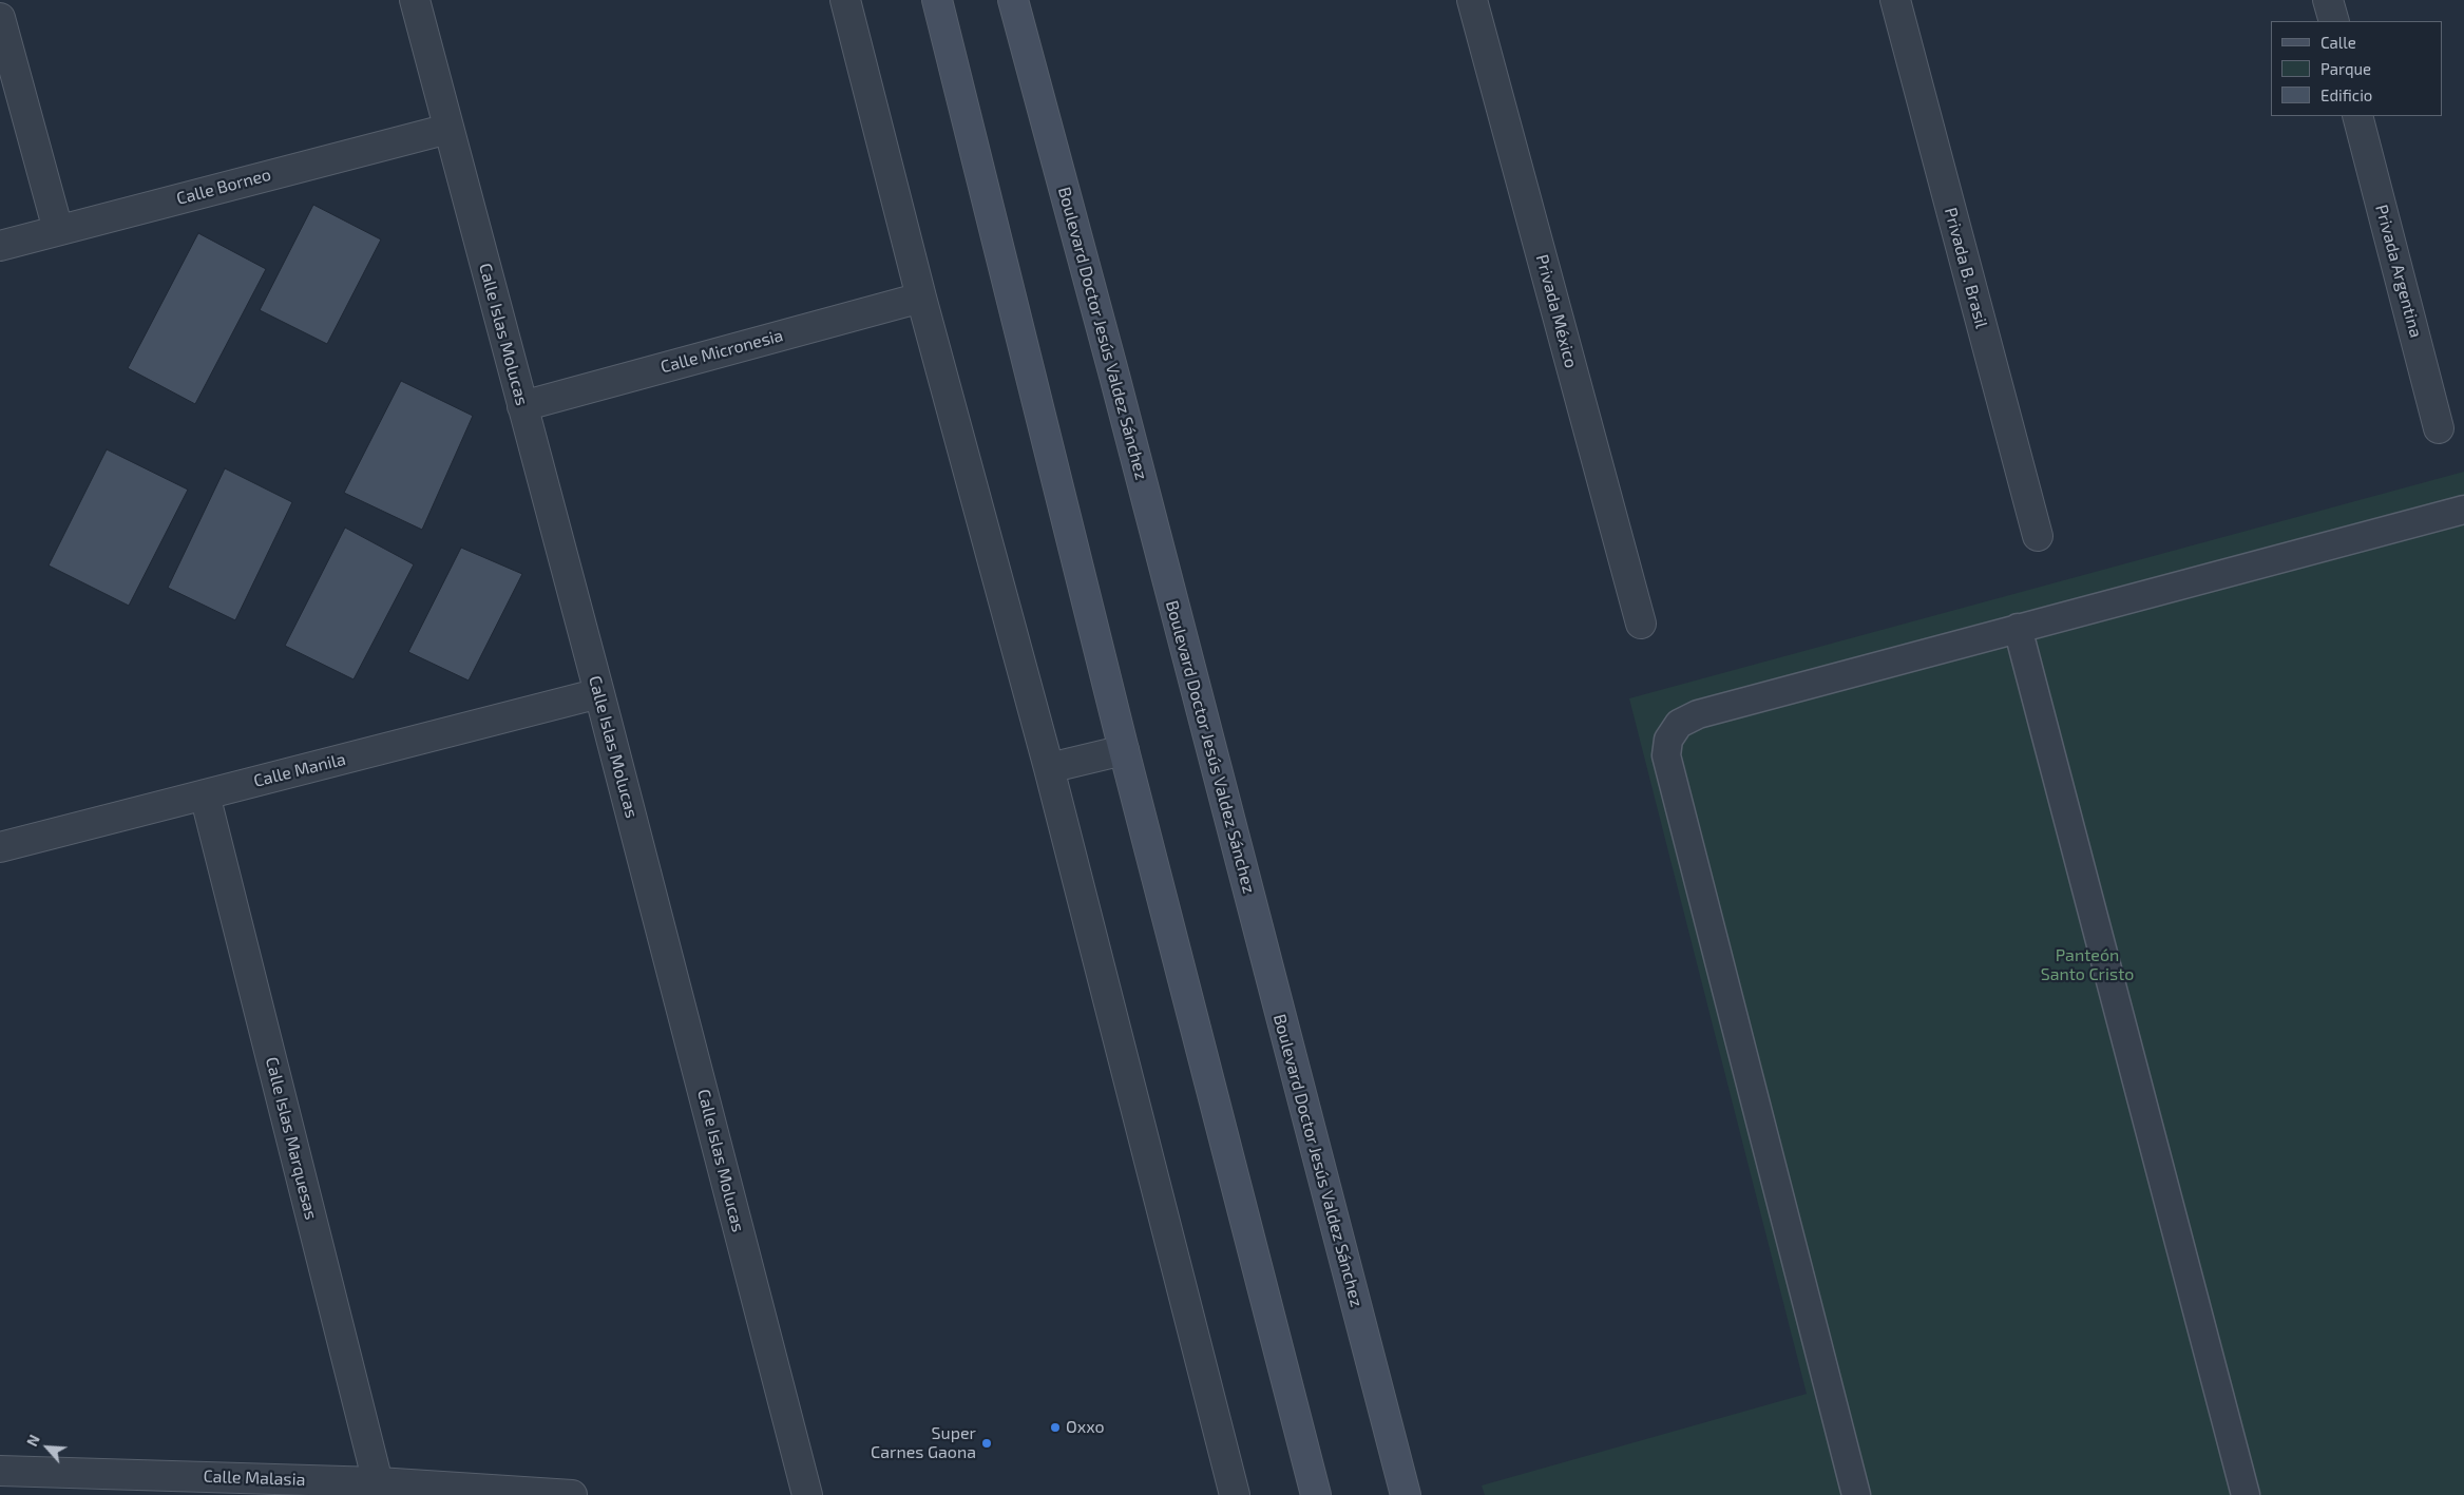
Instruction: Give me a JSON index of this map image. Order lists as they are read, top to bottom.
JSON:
{
  "streets": {
    "main road": ["Boulevard Doctor Jesús Valdez Sánchez"],
    "street": [
      "Calle Borneo",
      "Privada B. Brasil",
      "Privada Argentina",
      "Privada México",
      "Calle Islas Molucas",
      "Calle Micronesia",
      "Calle Manila",
      "Calle Islas Marquesas",
      "Calle Malasia"
    ]
  },
  "crossings": [
    ["Calle Borneo", "Calle Islas Molucas"],
    ["Calle Islas Molucas", "Calle Micronesia"],
    ["Calle Islas Molucas", "Calle Manila"],
    ["Calle Manila", "Calle Islas Marquesas"],
    ["Calle Islas Marquesas", "Calle Malasia"]
  ],
  "parks": ["Panteón Santo Cristo"],
  "places": ["Oxxo", "Super Carnes Gaona"],
  "legend": ["Calle", "Parque", "Edificio"],
  "north": "top left"
}
